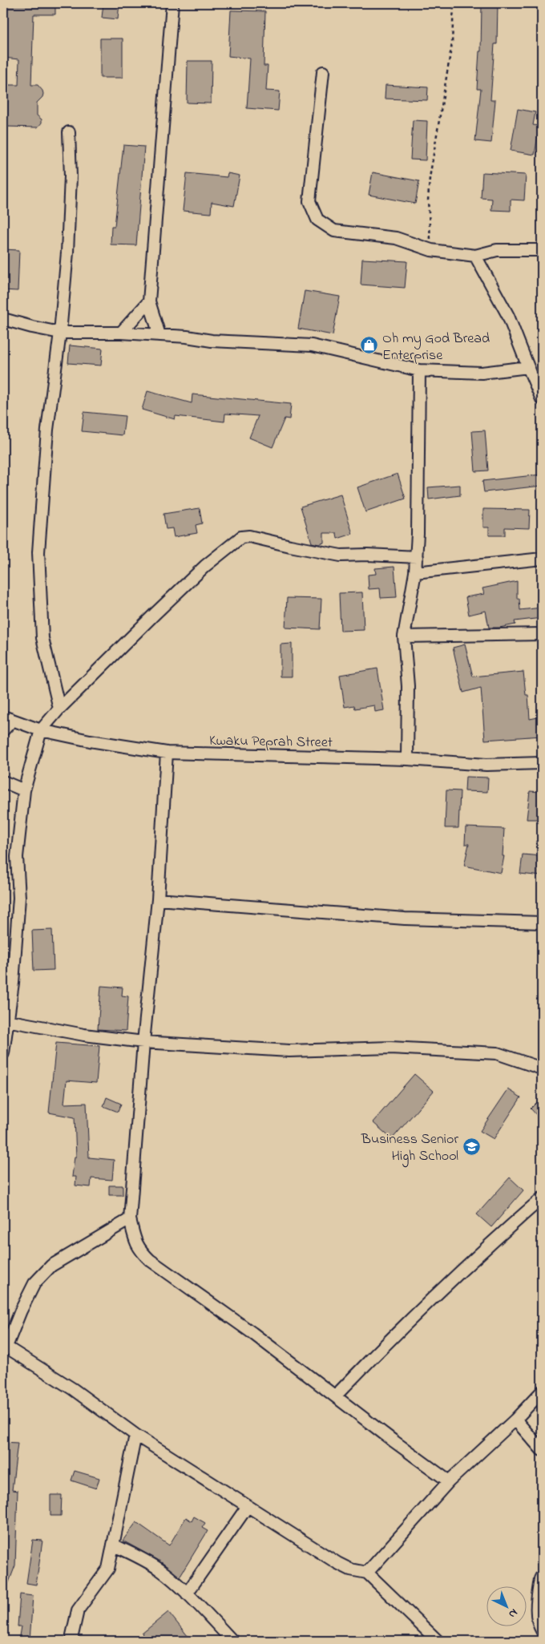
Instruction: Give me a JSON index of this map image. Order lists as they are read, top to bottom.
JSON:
{
  "streets": {
    "street": ["Kwaku Peprah Street"]
  },
  "places": {
    "shop": ["Oh my God Bread Enterprise"],
    "school or university": ["Business Senior High School"]
  },
  "north": "bottom right"
}
